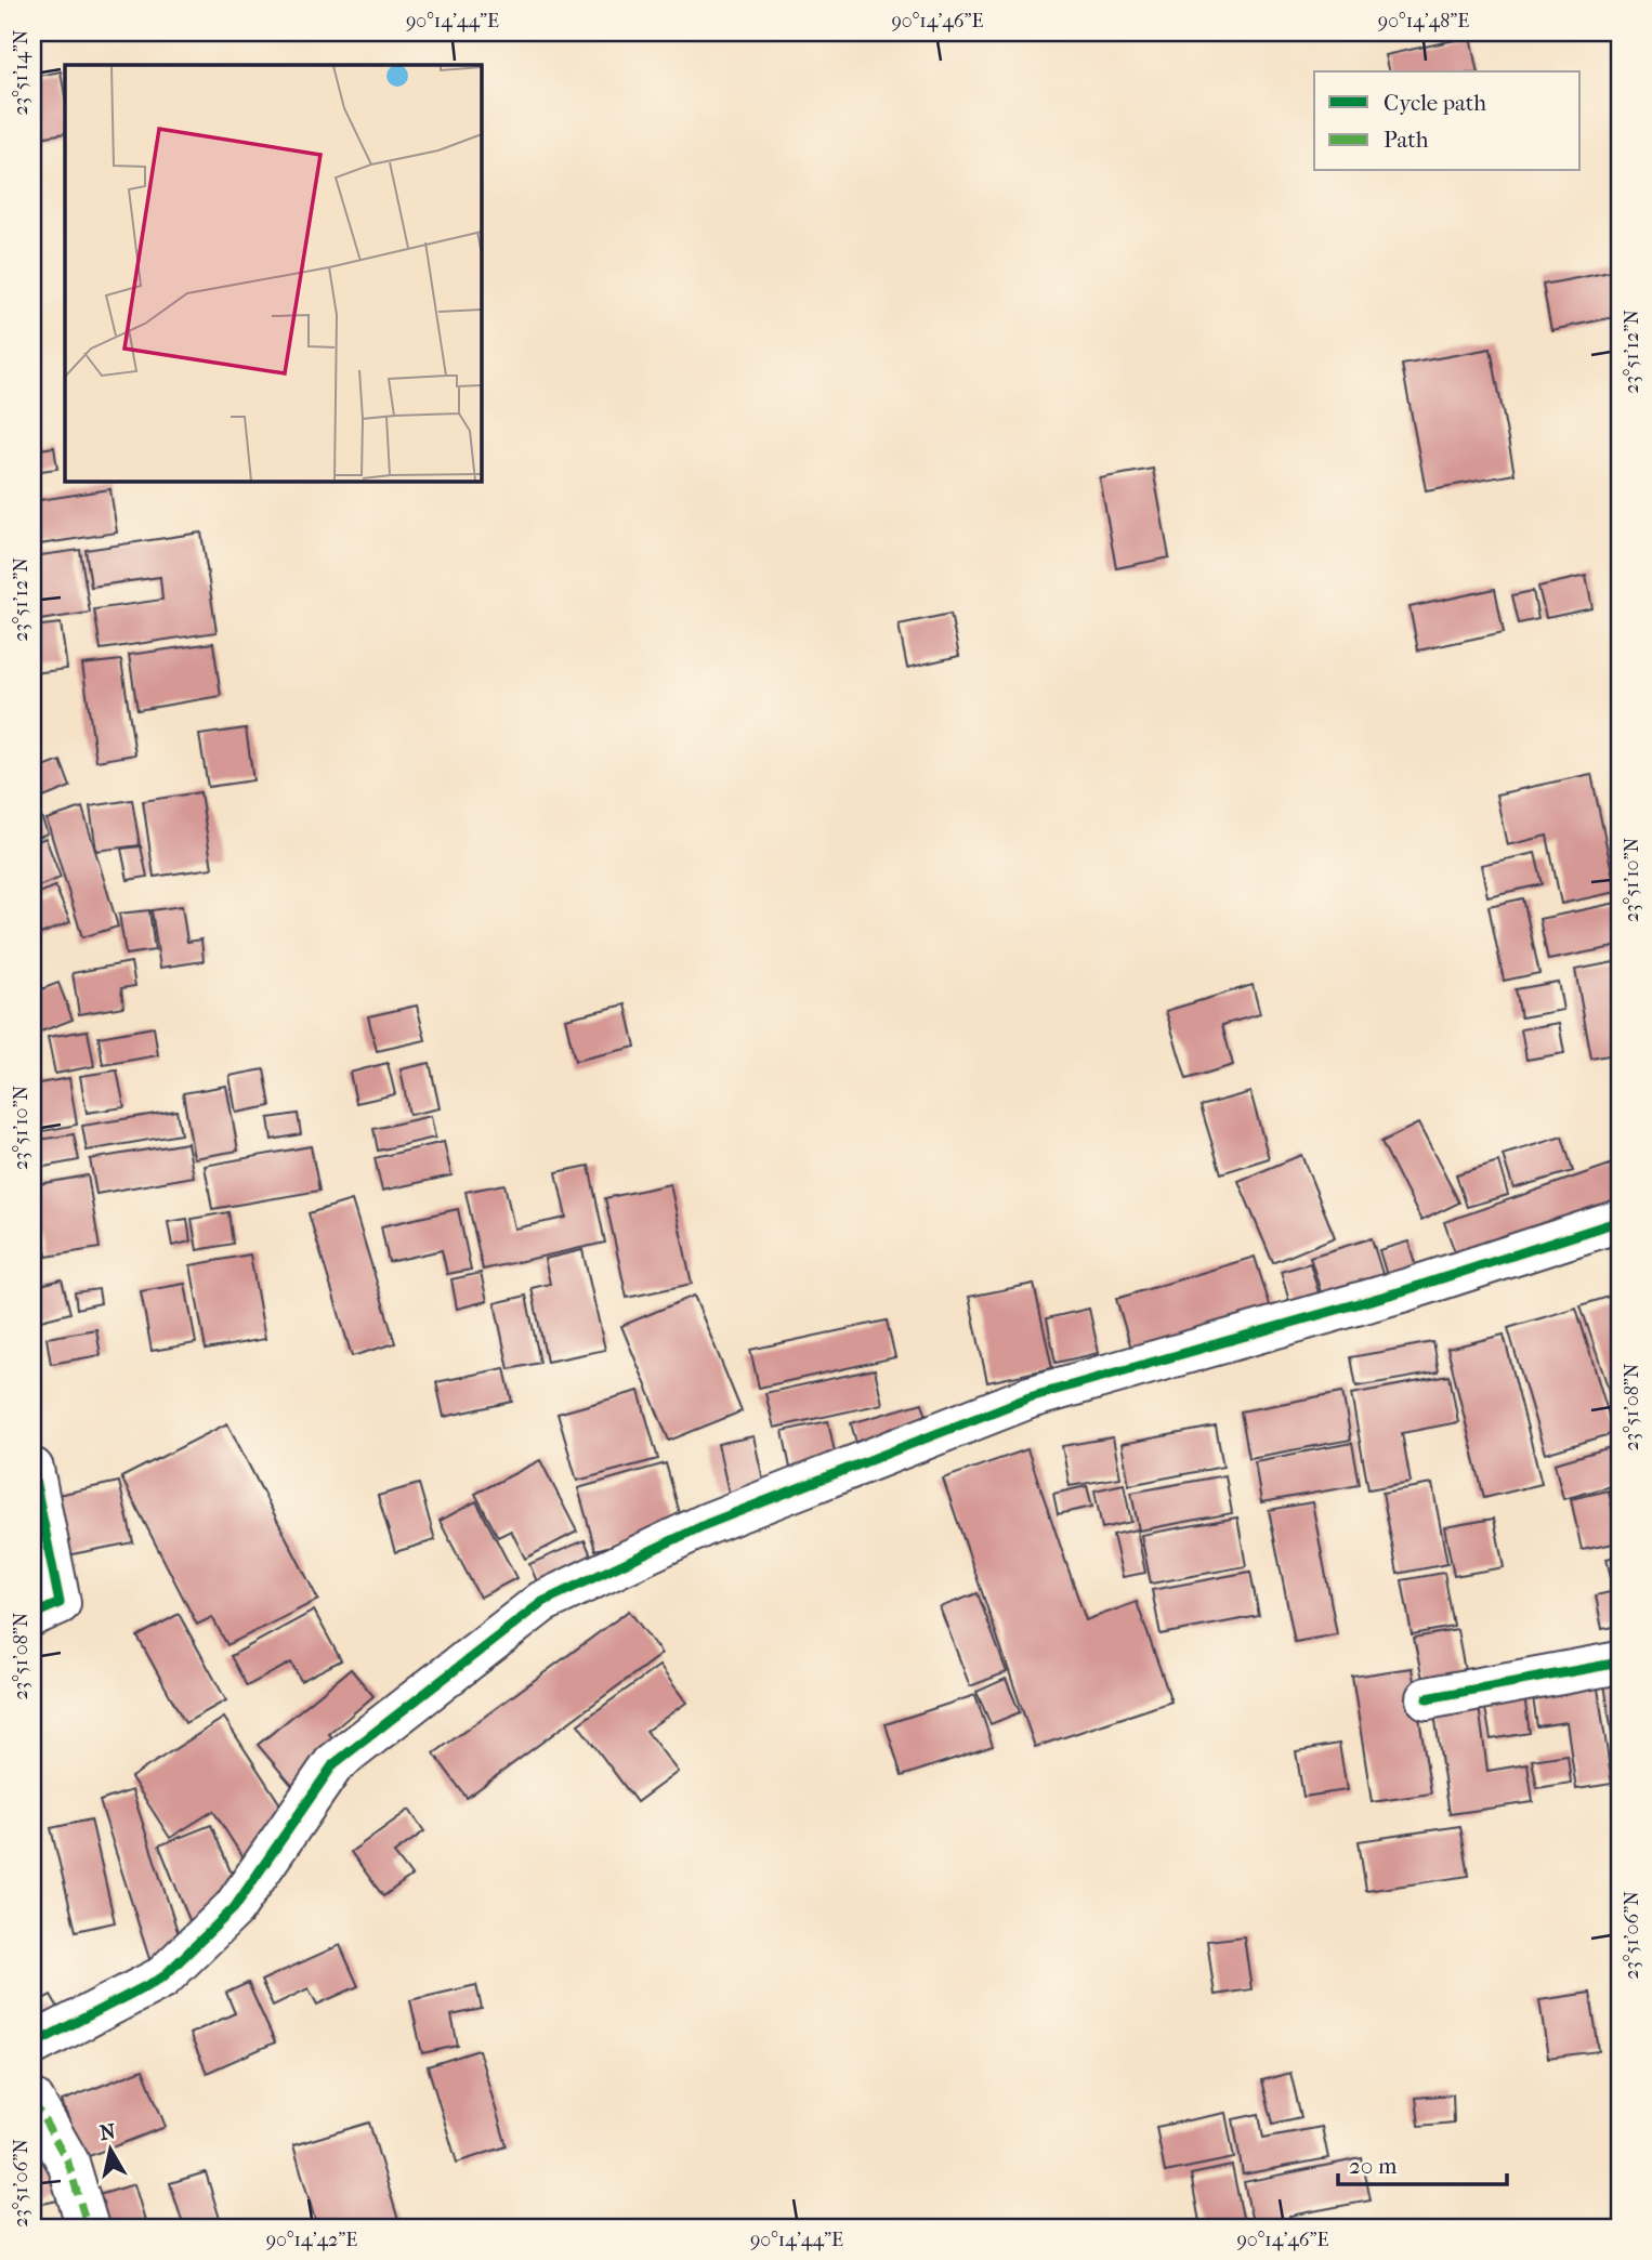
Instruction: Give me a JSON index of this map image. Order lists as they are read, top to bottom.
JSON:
{
  "legend": ["Cycle path", "Path"],
  "scale_bar": "20 m",
  "north": "top",
  "coordinates": [
    "90°14'44\"E",
    "90°14'46\"E",
    "90°14'48\"E",
    "23°51'14\"N",
    "23°51'12\"N",
    "23°51'10\"N",
    "23°51'08\"N",
    "23°51'06\"N",
    "90°14'42\"E"
  ]
}
